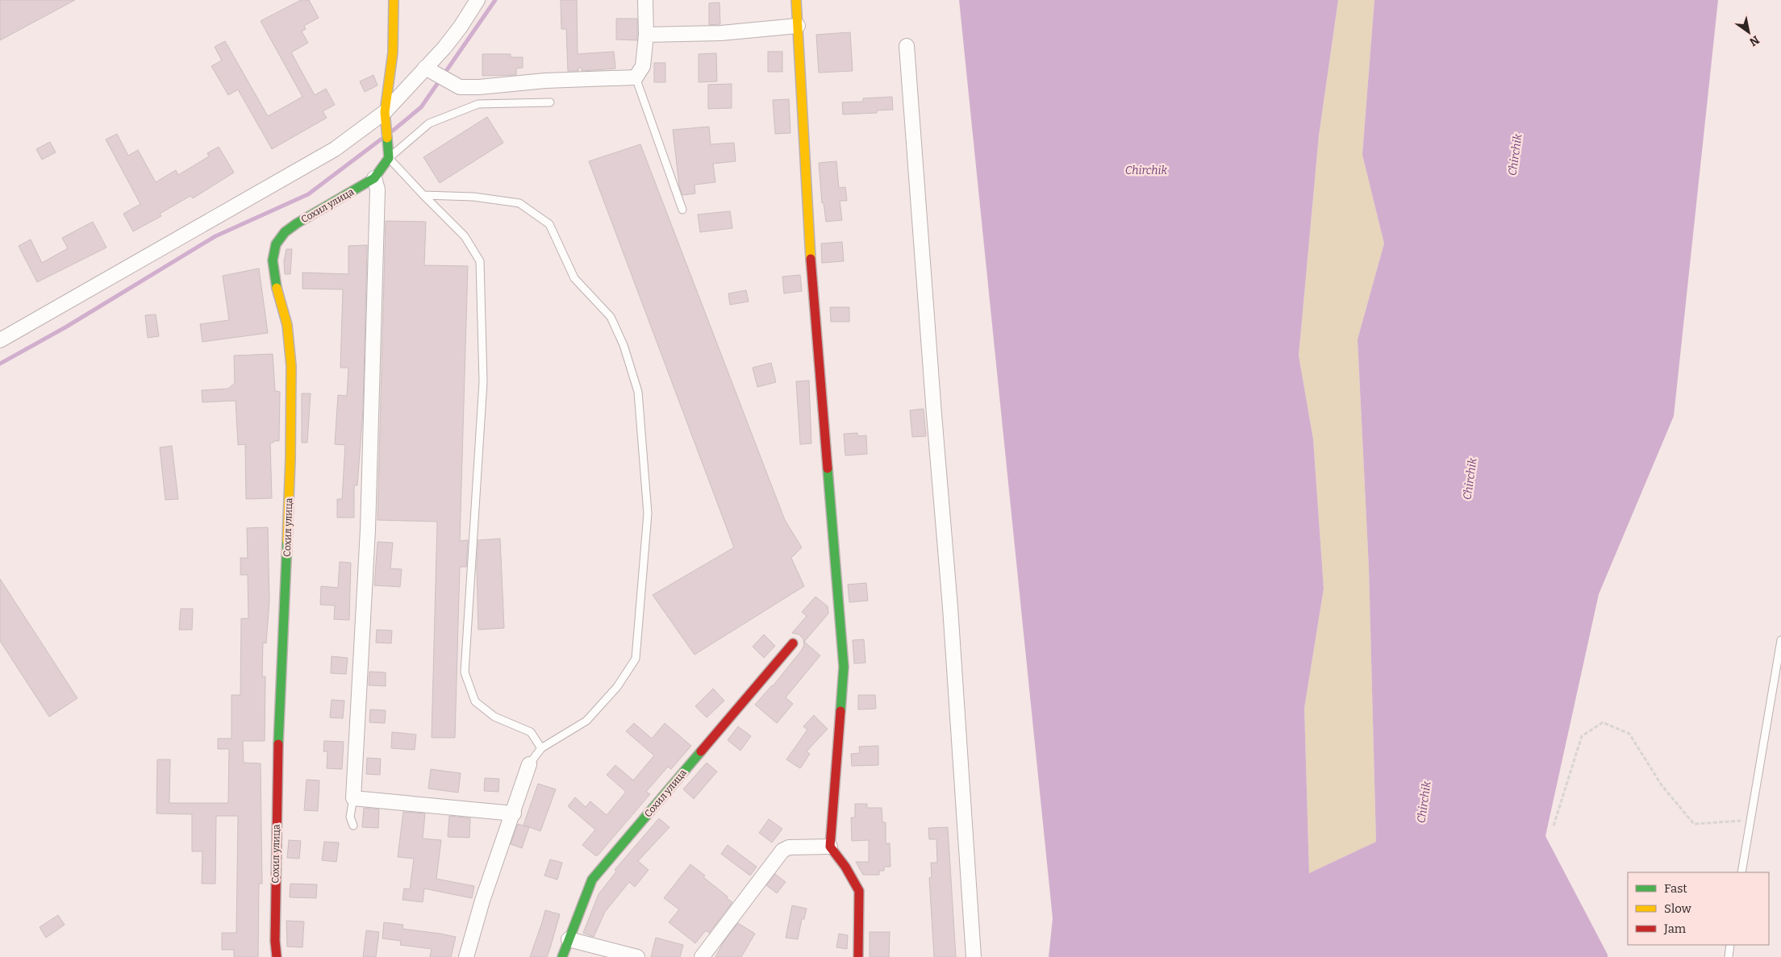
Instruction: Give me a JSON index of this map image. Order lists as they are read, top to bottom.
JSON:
{
  "streets": {
    "street": ["Сохил улица"]
  },
  "water": ["Chirchik"],
  "legend": ["Fast", "Slow", "Jam"],
  "north": "bottom right"
}
